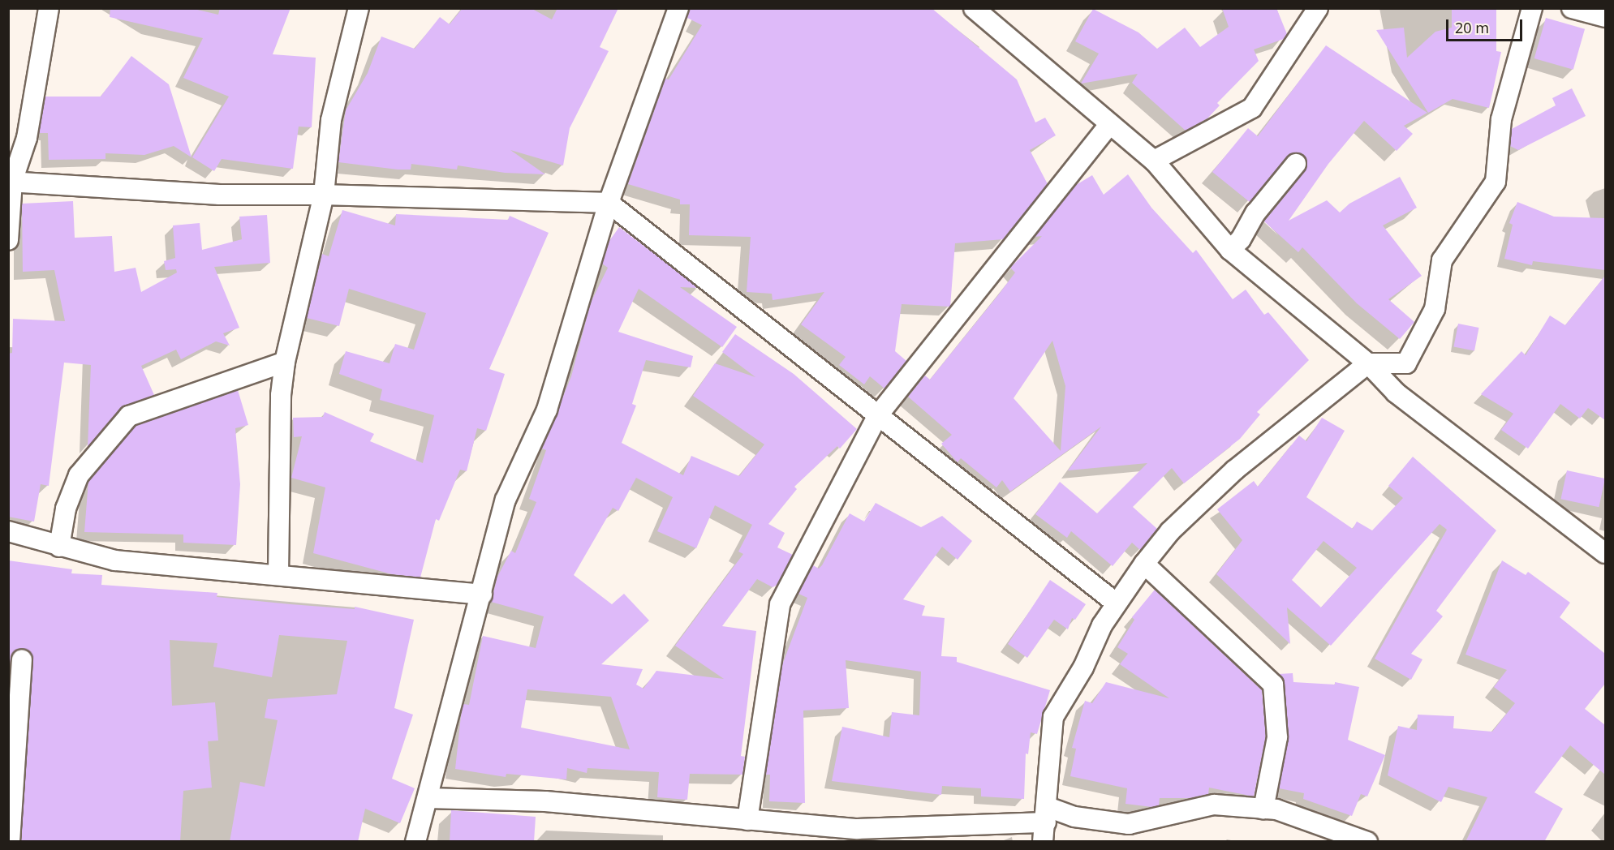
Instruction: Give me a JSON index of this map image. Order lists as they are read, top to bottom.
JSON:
{
  "scale_bar": "20 m"
}
